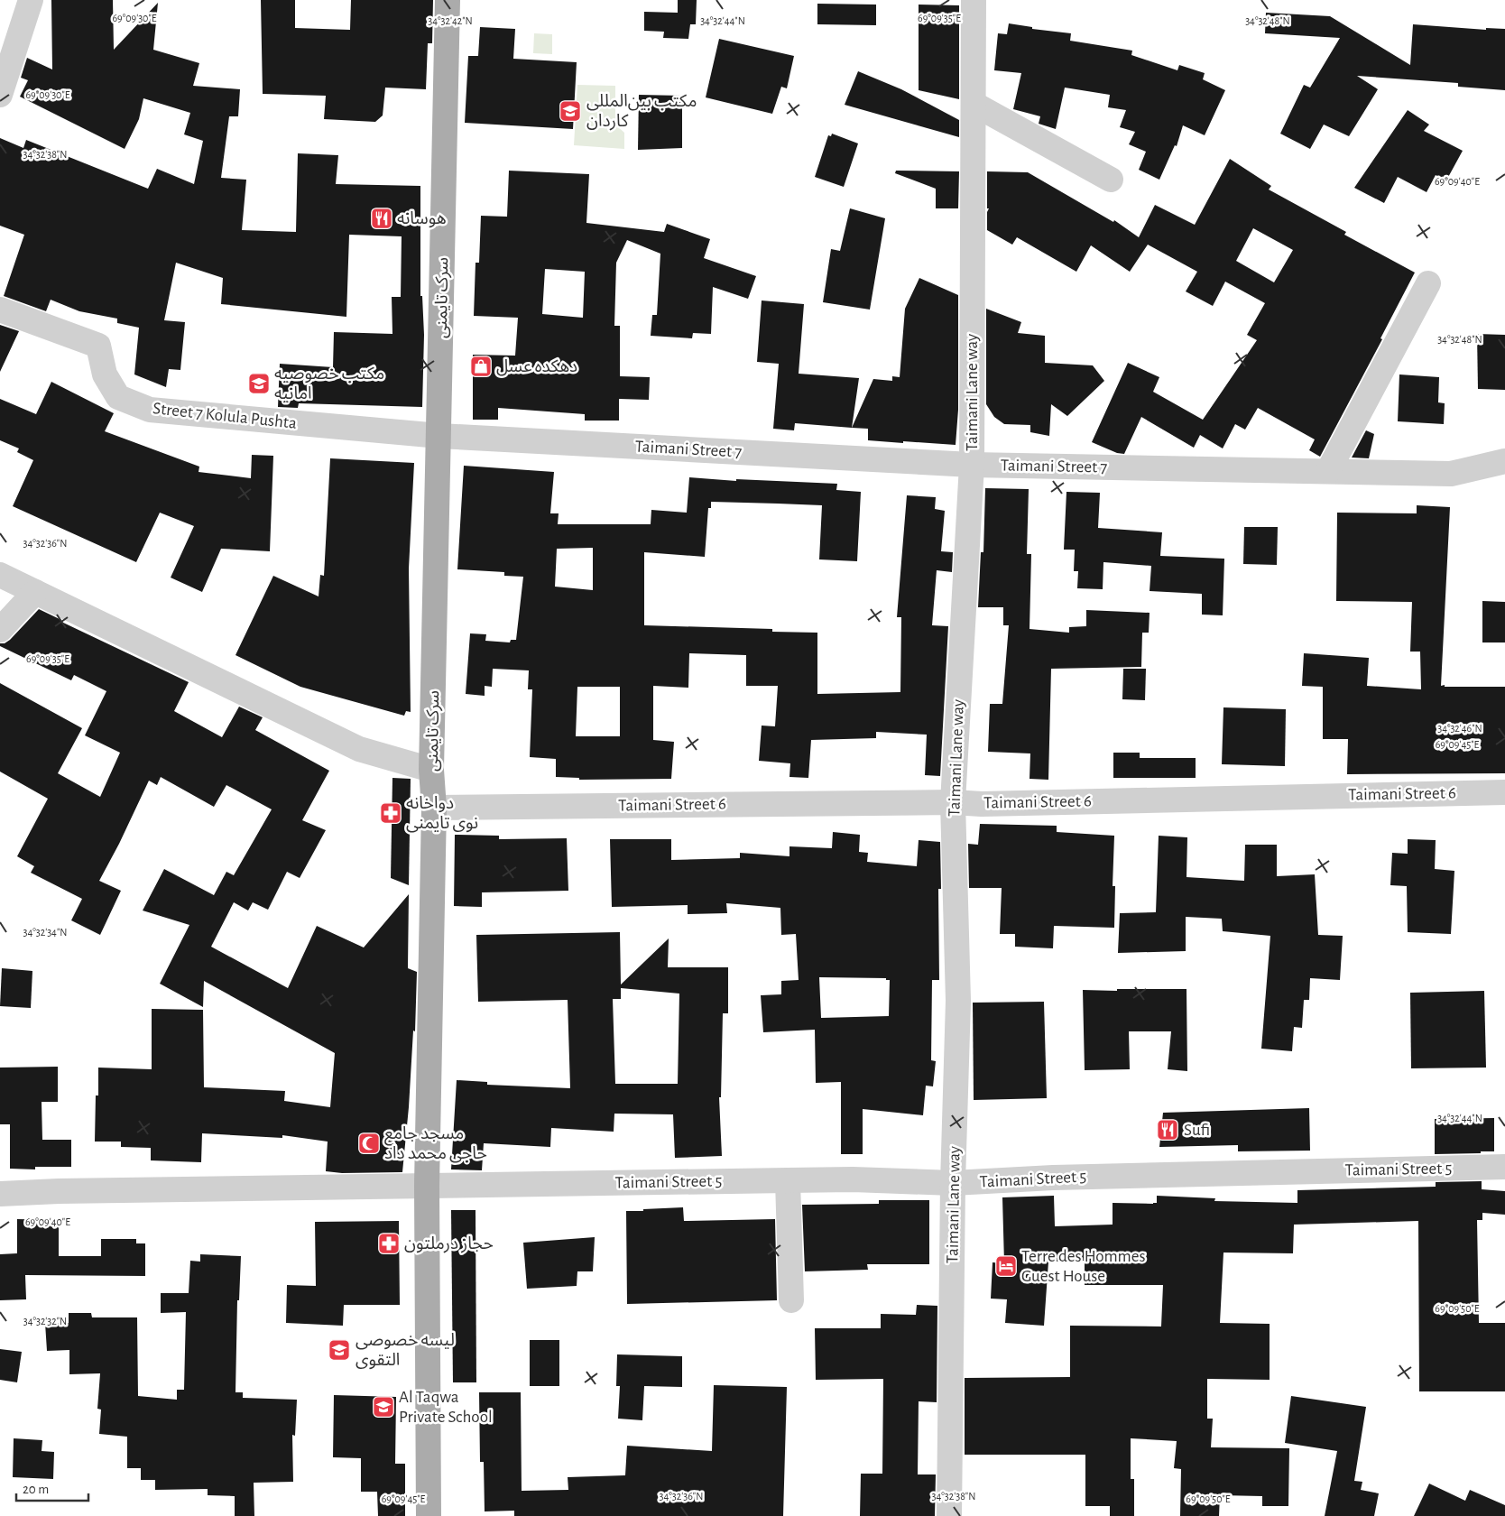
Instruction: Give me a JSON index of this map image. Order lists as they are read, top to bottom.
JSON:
{
  "streets": {
    "main road": ["سرک تایمنی"],
    "street": [
      "Taimani Lane way",
      "Street 7 Kolula Pushta",
      "Taimani Street 7",
      "Taimani Street 6",
      "Taimani Street 5"
    ]
  },
  "crossings": [
    ["سرک تایمنی", "Street 7 Kolula Pushta"],
    ["سرک تایمنی", "Taimani Street 7"],
    ["سرک تایمنی", "Taimani Street 6"],
    ["سرک تایمنی", "Taimani Street 5"],
    ["Taimani Lane way", "Taimani Street 7"],
    ["Taimani Lane way", "Taimani Street 6"],
    ["Taimani Lane way", "Taimani Street 5"],
    ["Street 7 Kolula Pushta", "Taimani Street 7"]
  ],
  "places": {
    "school or university": [
      "مکتب بین‌المللی کاردان",
      "مکتب خصوصیه امانیه",
      "لیسه خصوصی التقوی",
      "Al Taqwa Private School"
    ],
    "restaurant": ["هوسانه", "Sufi"],
    "shop": ["دهکده عسل"],
    "pharmacy": ["دواخانه نوی تایمنی", "حجاز درملتون"],
    "mosque": ["مسجد جامع حاجی محمد داد"],
    "hotel": ["Terre des Hommes Guest House"]
  },
  "scale_bar": "20 m",
  "coordinates": [
    "69°09'30\"E",
    "69°09'35\"E",
    "34°32'42\"N",
    "34°32'44\"N",
    "34°32'48\"N",
    "34°32'38\"N",
    "69°09'40\"E",
    "34°32'36\"N",
    "34°32'46\"N",
    "69°09'45\"E",
    "34°32'34\"N",
    "69°09'50\"E",
    "34°32'32\"N"
  ]
}
